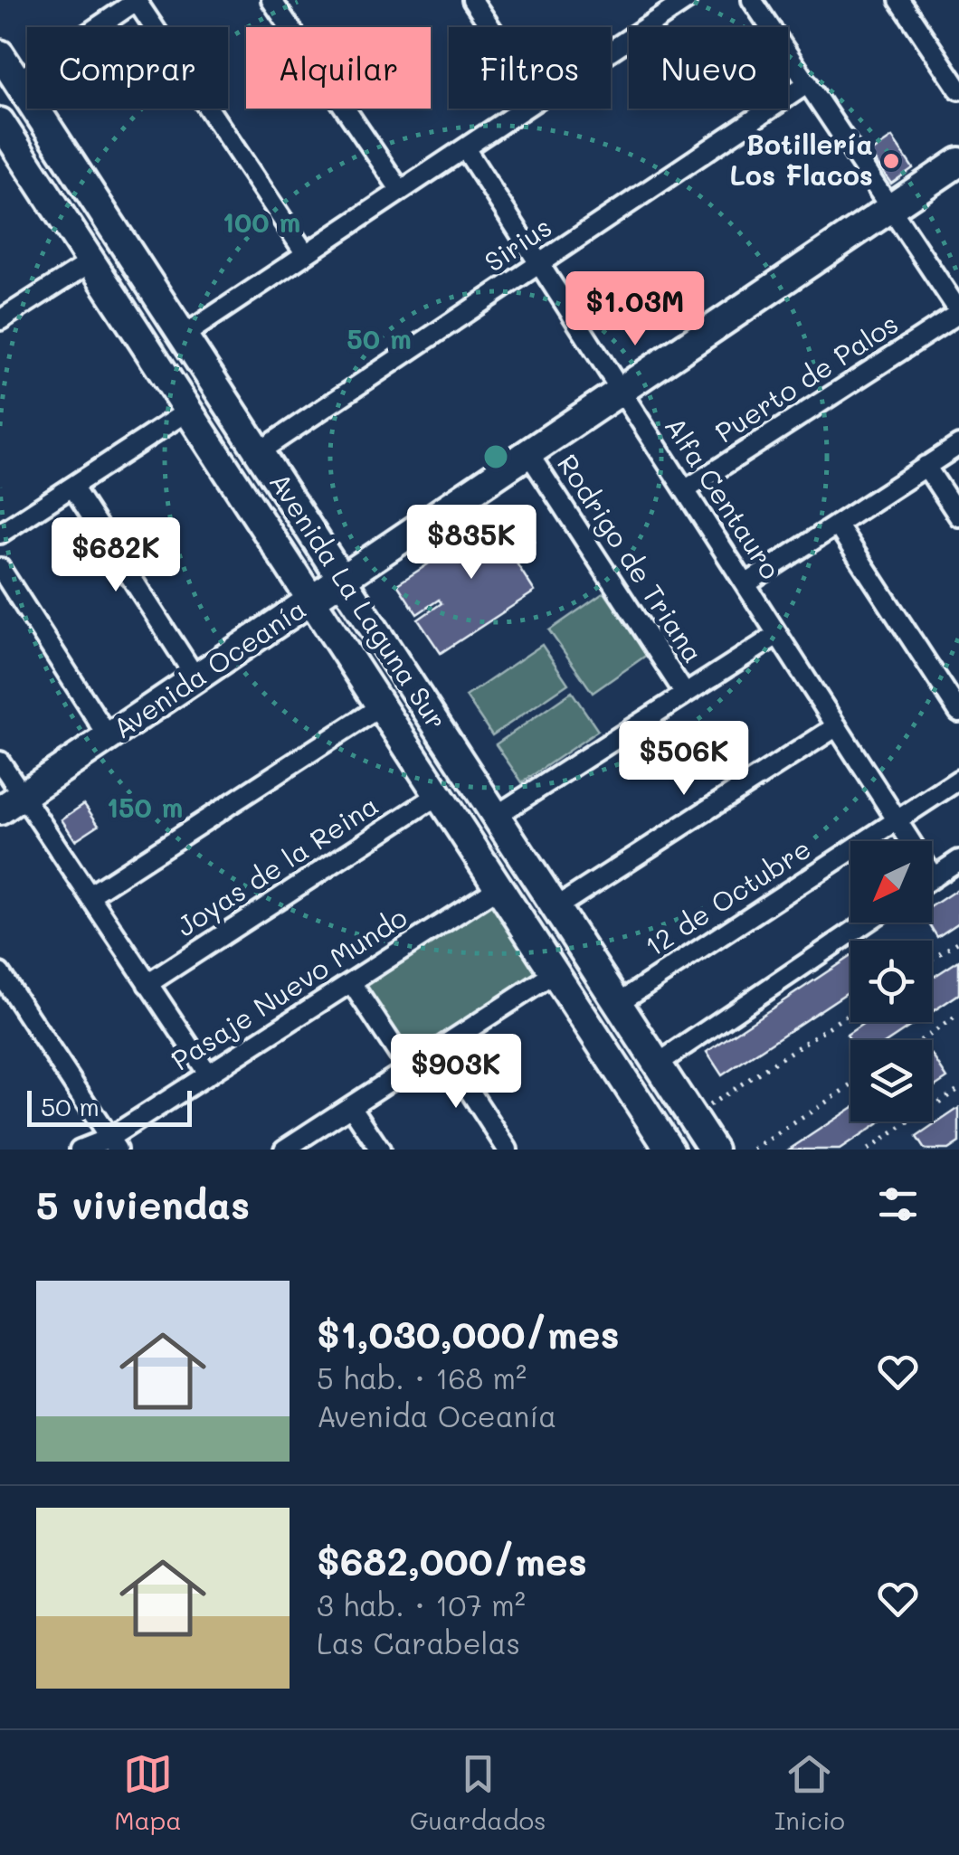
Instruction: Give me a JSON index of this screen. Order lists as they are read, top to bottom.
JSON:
{
  "streets": {
    "street": [
      "Sirius",
      "Puerto de Palos",
      "Alfa Centauro",
      "Rodrigo de Triana",
      "Avenida La Laguna Sur",
      "Avenida Oceanía",
      "Joyas de la Reina",
      "12 de Octubre",
      "Pasaje Nuevo Mundo"
    ]
  },
  "crossings": [
    ["Sirius", "Alfa Centauro"],
    ["Sirius", "Avenida La Laguna Sur"],
    ["Puerto de Palos", "Alfa Centauro"],
    ["Alfa Centauro", "Avenida Oceanía"],
    ["Alfa Centauro", "12 de Octubre"],
    ["Rodrigo de Triana", "Avenida Oceanía"],
    ["Avenida La Laguna Sur", "Avenida Oceanía"],
    ["Avenida La Laguna Sur", "Joyas de la Reina"],
    ["Avenida La Laguna Sur", "12 de Octubre"],
    ["Avenida La Laguna Sur", "Pasaje Nuevo Mundo"]
  ],
  "places": ["Botillería Los Flacos"],
  "scale_bar": "50 m",
  "north": "bottom left",
  "page": {
    "chip": [
      "Comprar",
      "Alquilar",
      "Filtros",
      "Nuevo"
    ],
    "price": [
      "$1.03M",
      "$835K",
      "$682K",
      "$506K",
      "$903K"
    ],
    "scale": "50 m",
    "heading": "5 viviendas",
    "list": [
      {
        "name": "$1,030,000/mes",
        "note": "5 hab. · 168 m² · Avenida Oceanía"
      },
      {
        "name": "$682,000/mes",
        "note": "3 hab. · 107 m² · Las Carabelas"
      }
    ],
    "tabs": ["Mapa", "Guardados", "Inicio"]
  },
  "rings": ["100 m", "50 m", "150 m"]
}
